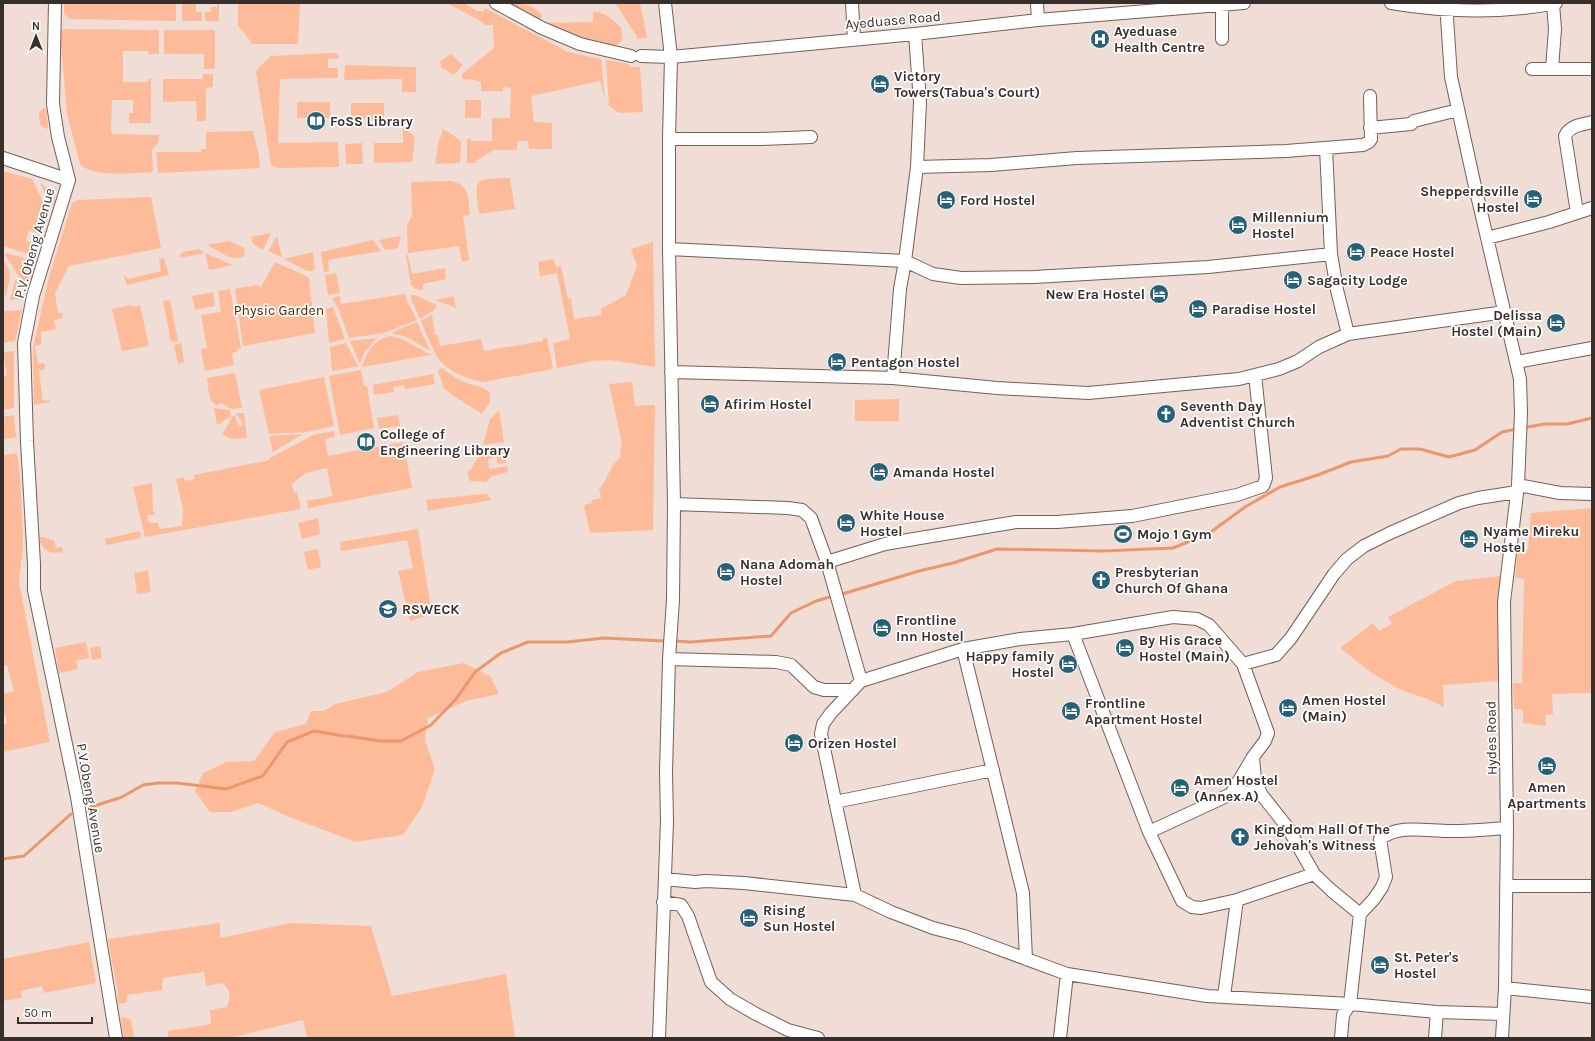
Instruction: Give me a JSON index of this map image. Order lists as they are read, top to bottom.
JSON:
{
  "streets": {
    "street": [
      "Ayeduase Road",
      "P.V. Obeng Avenue",
      "Hydes Road",
      "P.V.Obeng Avenue"
    ]
  },
  "crossings": [
    ["P.V. Obeng Avenue", "P.V.Obeng Avenue"]
  ],
  "parks": ["Physic Garden"],
  "places": {
    "hospital": ["Ayeduase Health Centre"],
    "hotel": [
      "Victory Towers(Tabua's Court)",
      "Shepperdsville Hostel",
      "Ford Hostel",
      "Millennium Hostel",
      "Peace Hostel",
      "Sagacity Lodge",
      "New Era Hostel",
      "Paradise Hostel",
      "Delissa Hostel (Main)",
      "Pentagon Hostel",
      "Afirim Hostel",
      "Amanda Hostel",
      "White House Hostel",
      "Nyame Mireku Hostel",
      "Nana Adomah Hostel",
      "Frontline Inn Hostel",
      "By His Grace Hostel (Main)",
      "Happy family Hostel",
      "Amen Hostel (Main)",
      "Frontline Apartment Hostel",
      "Orizen Hostel",
      "Amen Apartments",
      "Amen Hostel (Annex A)",
      "Rising Sun Hostel",
      "St. Peter's Hostel"
    ],
    "library": ["FoSS Library", "College of Engineering Library"],
    "church": ["Seventh Day Adventist Church", "Presbyterian Church Of Ghana", "Kingdom Hall Of The Jehovah's Witness"],
    "sports": ["Mojo 1 Gym"],
    "school or university": ["RSWECK"]
  },
  "scale_bar": "50 m",
  "north": "top"
}
